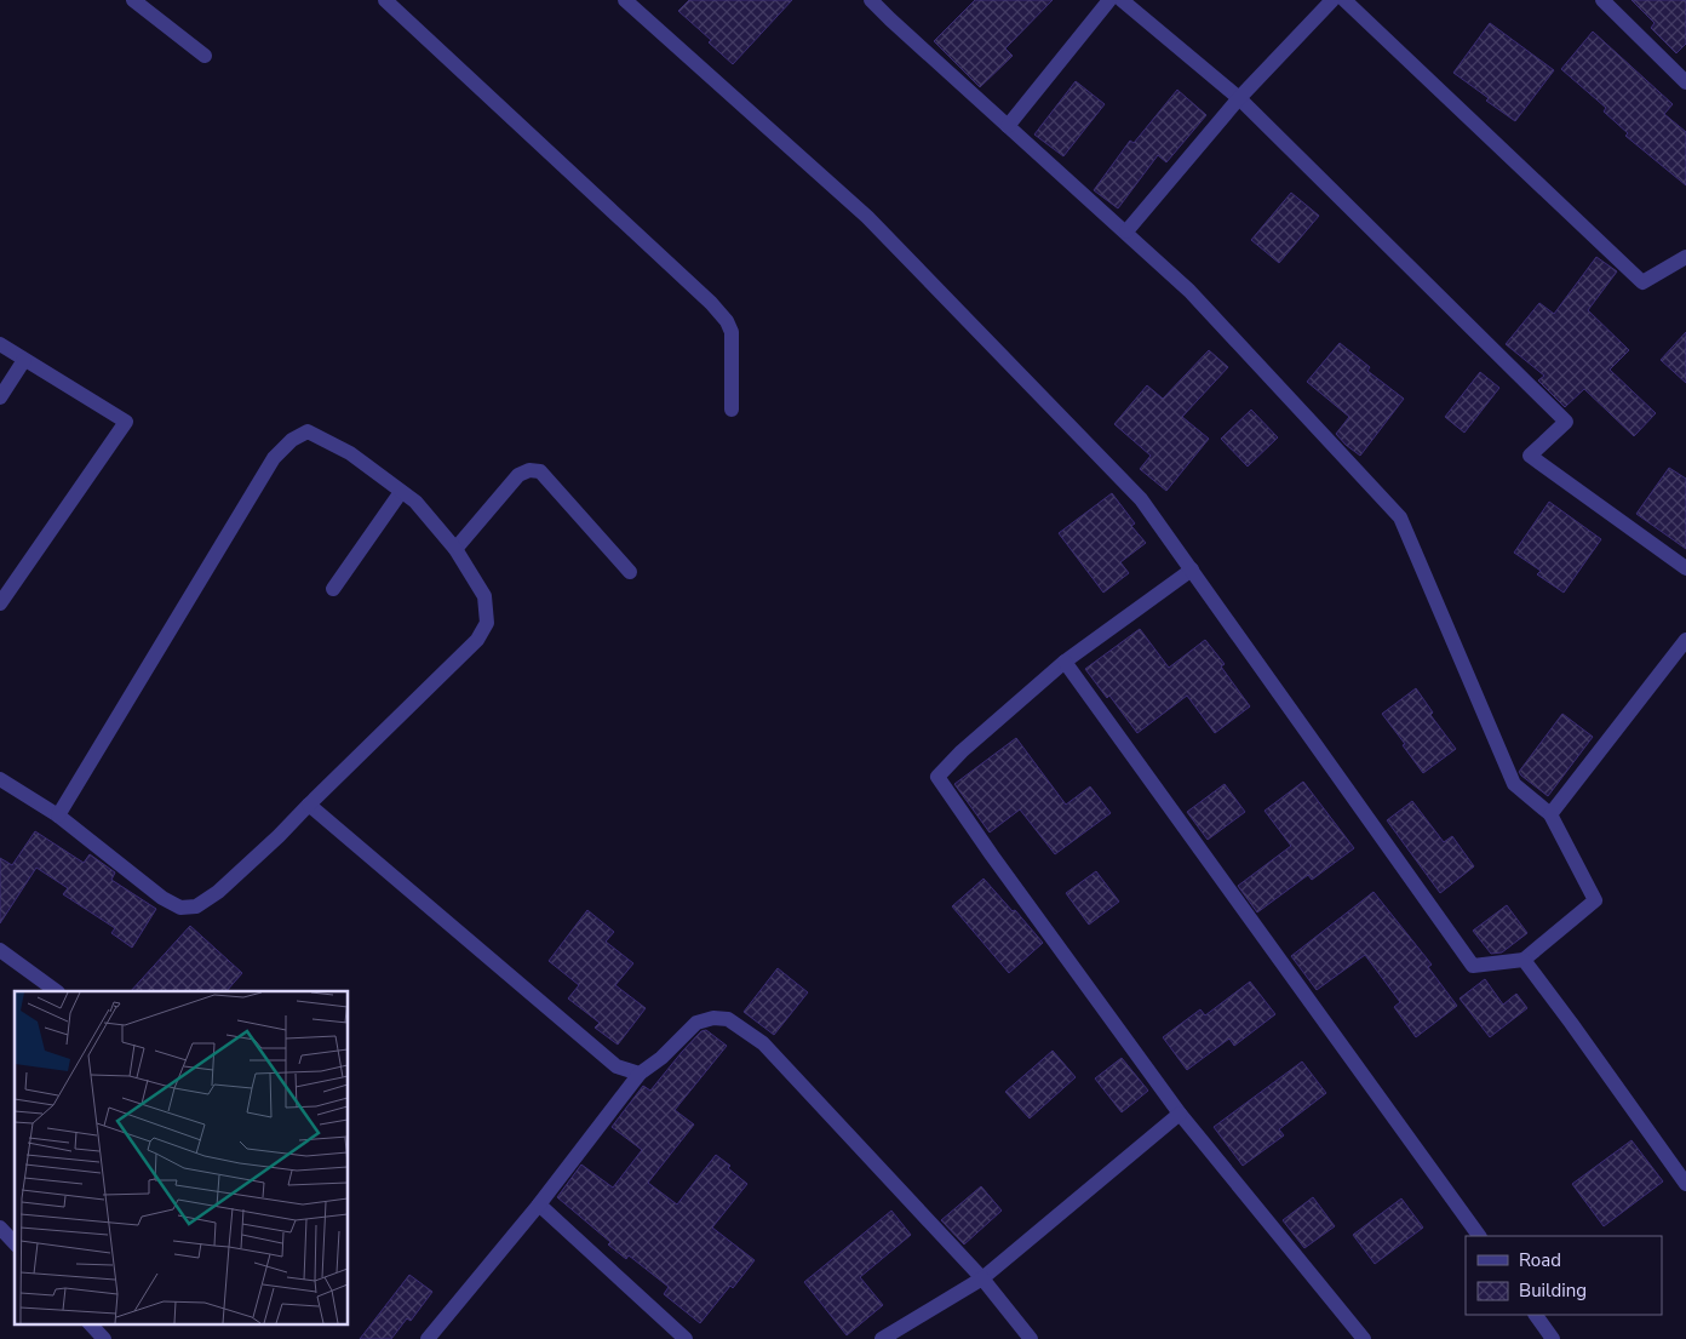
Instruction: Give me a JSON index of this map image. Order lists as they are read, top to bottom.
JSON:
{
  "legend": ["Road", "Building"]
}
